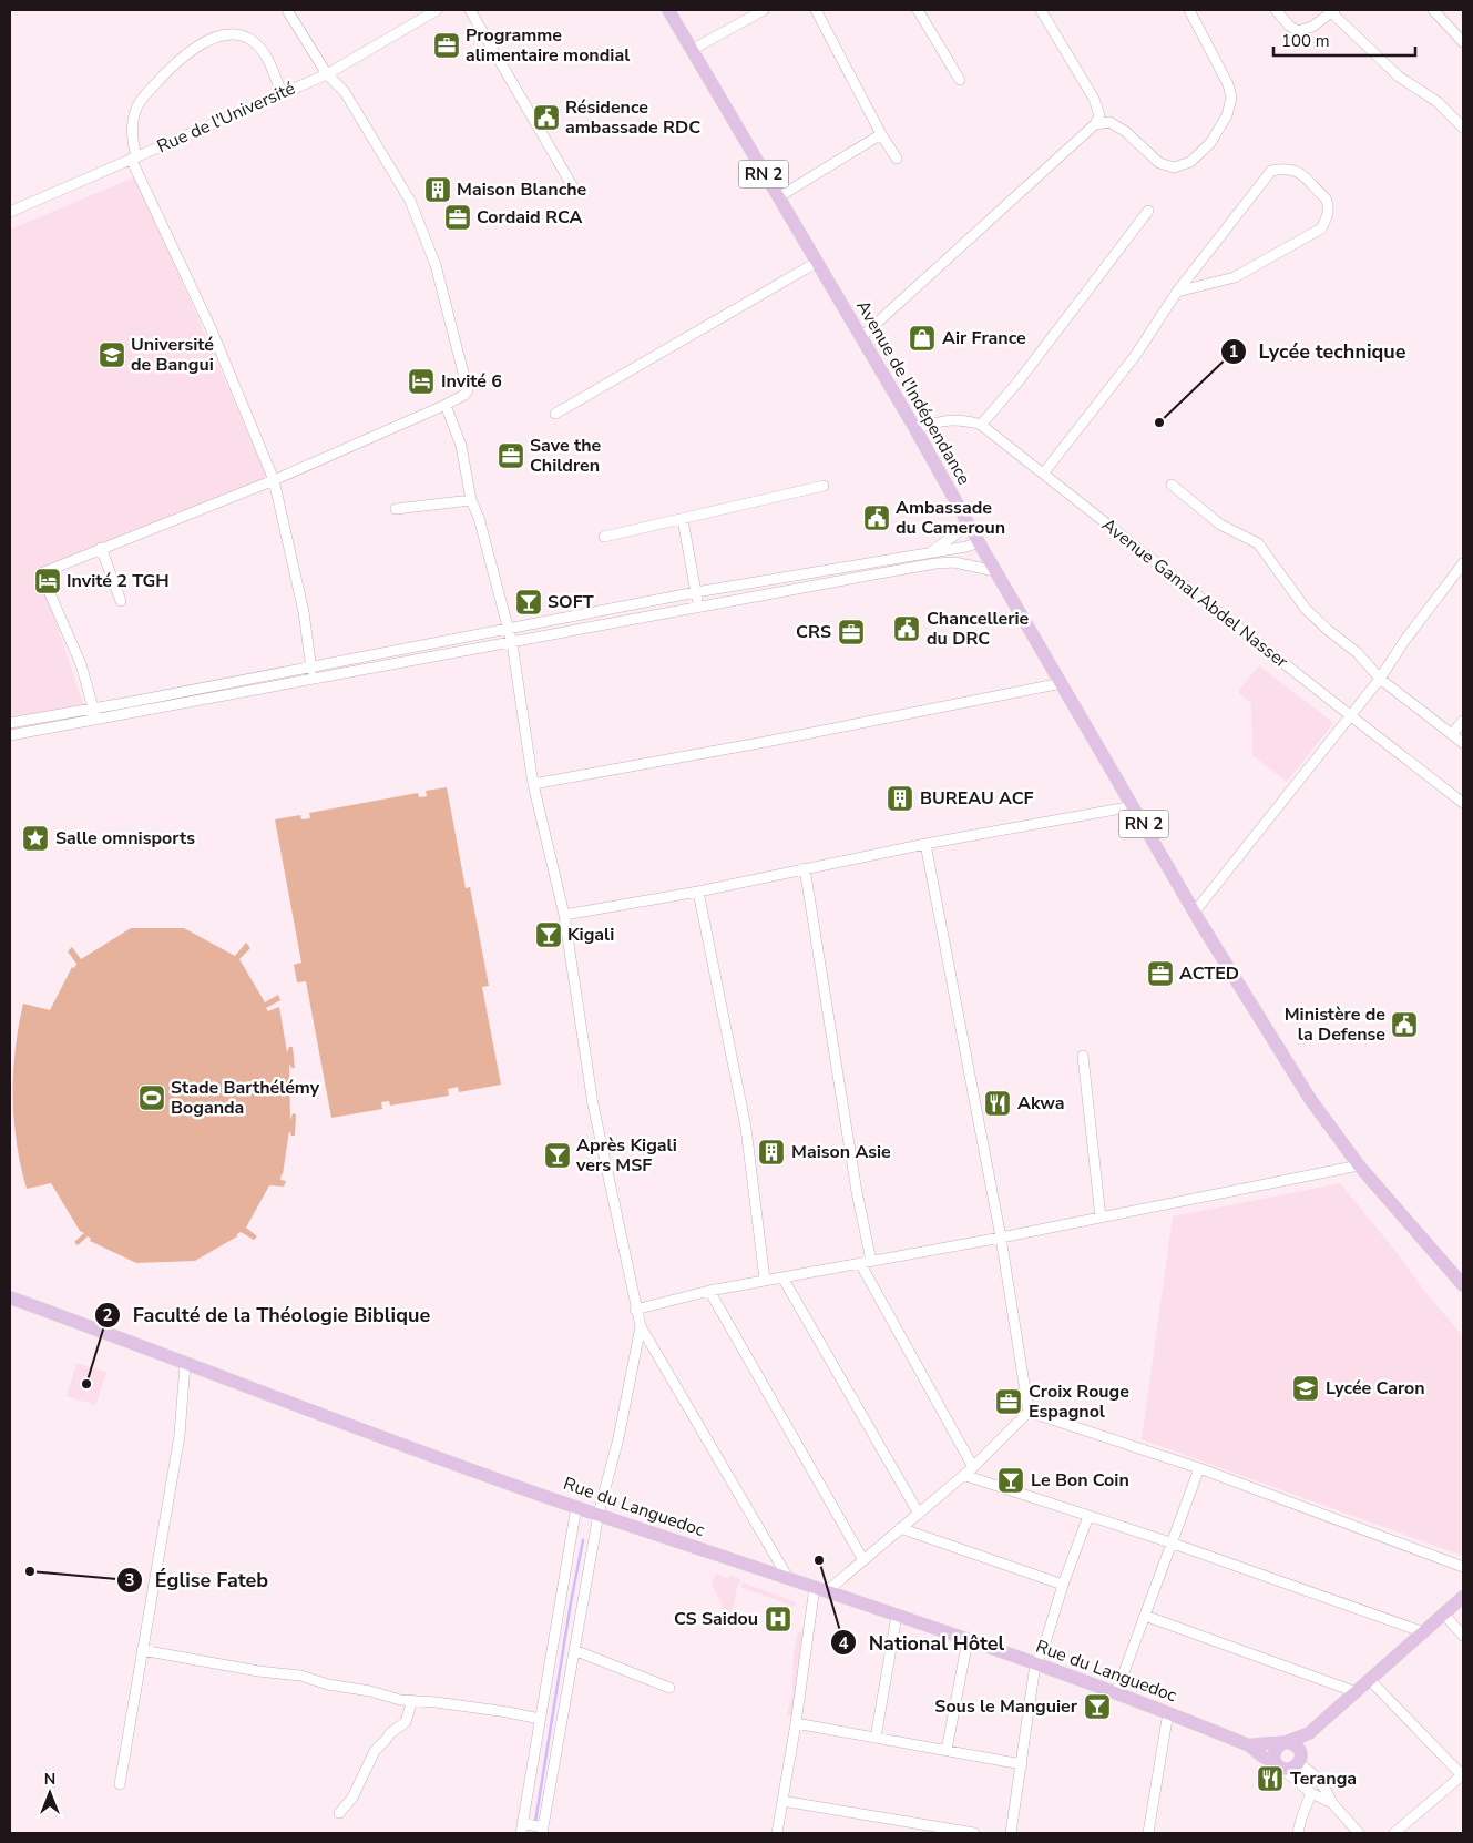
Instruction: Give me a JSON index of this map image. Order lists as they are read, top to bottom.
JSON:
{
  "streets": {
    "main road": ["RN 2", "Avenue de l'Indépendance", "Rue du Languedoc"],
    "street": ["Rue de l'Université", "Avenue Gamal Abdel Nasser"]
  },
  "crossings": [
    ["Avenue de l'Indépendance", "Avenue Gamal Abdel Nasser"]
  ],
  "places": {
    "office": [
      "Programme alimentaire mondial",
      "Cordaid RCA",
      "Save the Children",
      "CRS",
      "ACTED",
      "Croix Rouge Espagnol"
    ],
    "public building": [
      "Résidence ambassade RDC",
      "Ambassade du Cameroun",
      "Chancellerie du DRC",
      "Ministère de la Defense"
    ],
    "building": ["Maison Blanche", "BUREAU ACF", "Maison Asie"],
    "shop": ["Air France"],
    "school or university": ["Université de Bangui", "Lycée Caron"],
    "hotel": ["Invité 6", "Invité 2 TGH"],
    "other": [
      "Lycée technique",
      "Faculté de la Théologie Biblique",
      "National Hôtel",
      "Église Fateb"
    ],
    "bar": [
      "SOFT",
      "Kigali",
      "Après Kigali vers MSF",
      "Le Bon Coin",
      "Sous le Manguier"
    ],
    "place": ["Salle omnisports"],
    "sports": ["Stade Barthélémy Boganda"],
    "restaurant": ["Akwa", "Teranga"],
    "hospital": ["CS Saidou"]
  },
  "scale_bar": "100 m",
  "north": "top"
}
